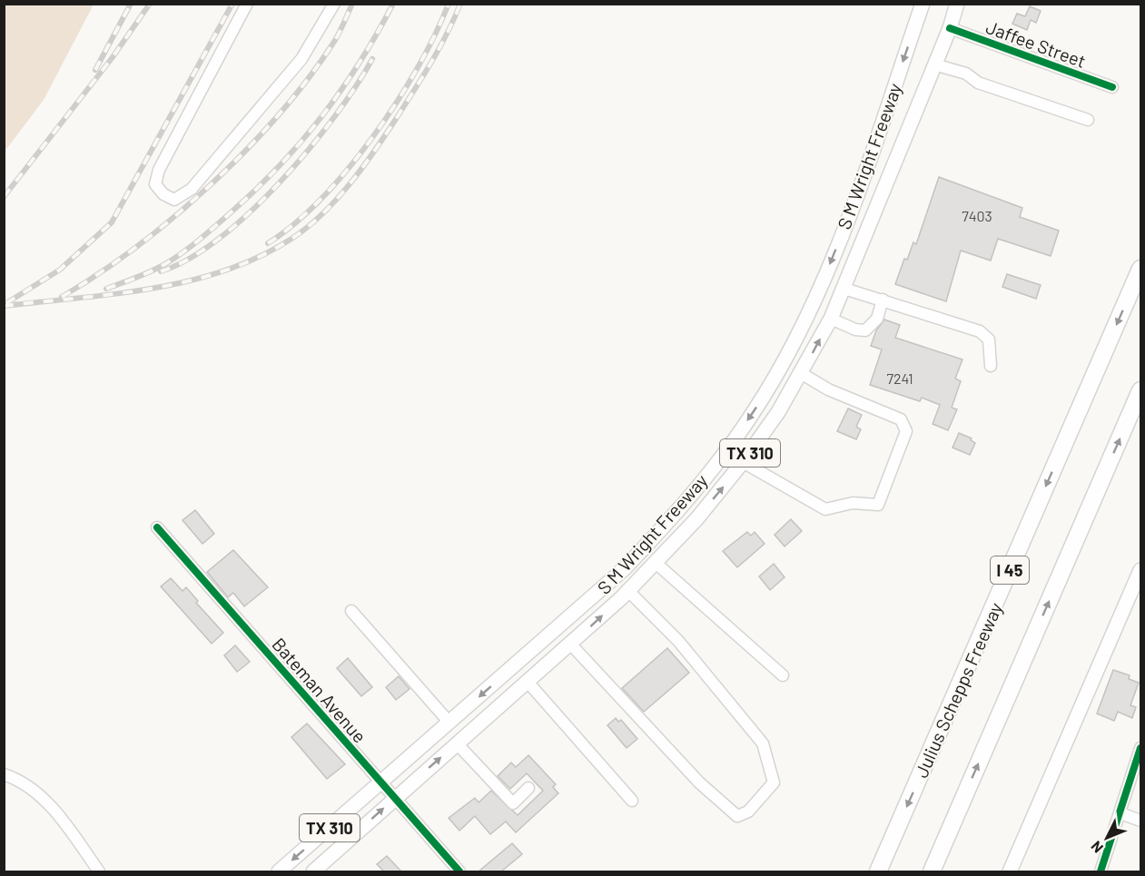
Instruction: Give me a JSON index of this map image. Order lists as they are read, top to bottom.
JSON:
{
  "streets": {
    "highway": ["I 45", "Julius Schepps Freeway"],
    "main road": ["S M Wright Freeway", "TX 310"],
    "street": ["Jaffee Street", "Bateman Avenue"]
  },
  "crossings": [
    ["Jaffee Street", "S M Wright Freeway"],
    ["S M Wright Freeway", "Bateman Avenue"]
  ],
  "house_numbers": ["7403", "7241"],
  "north": "bottom left"
}
